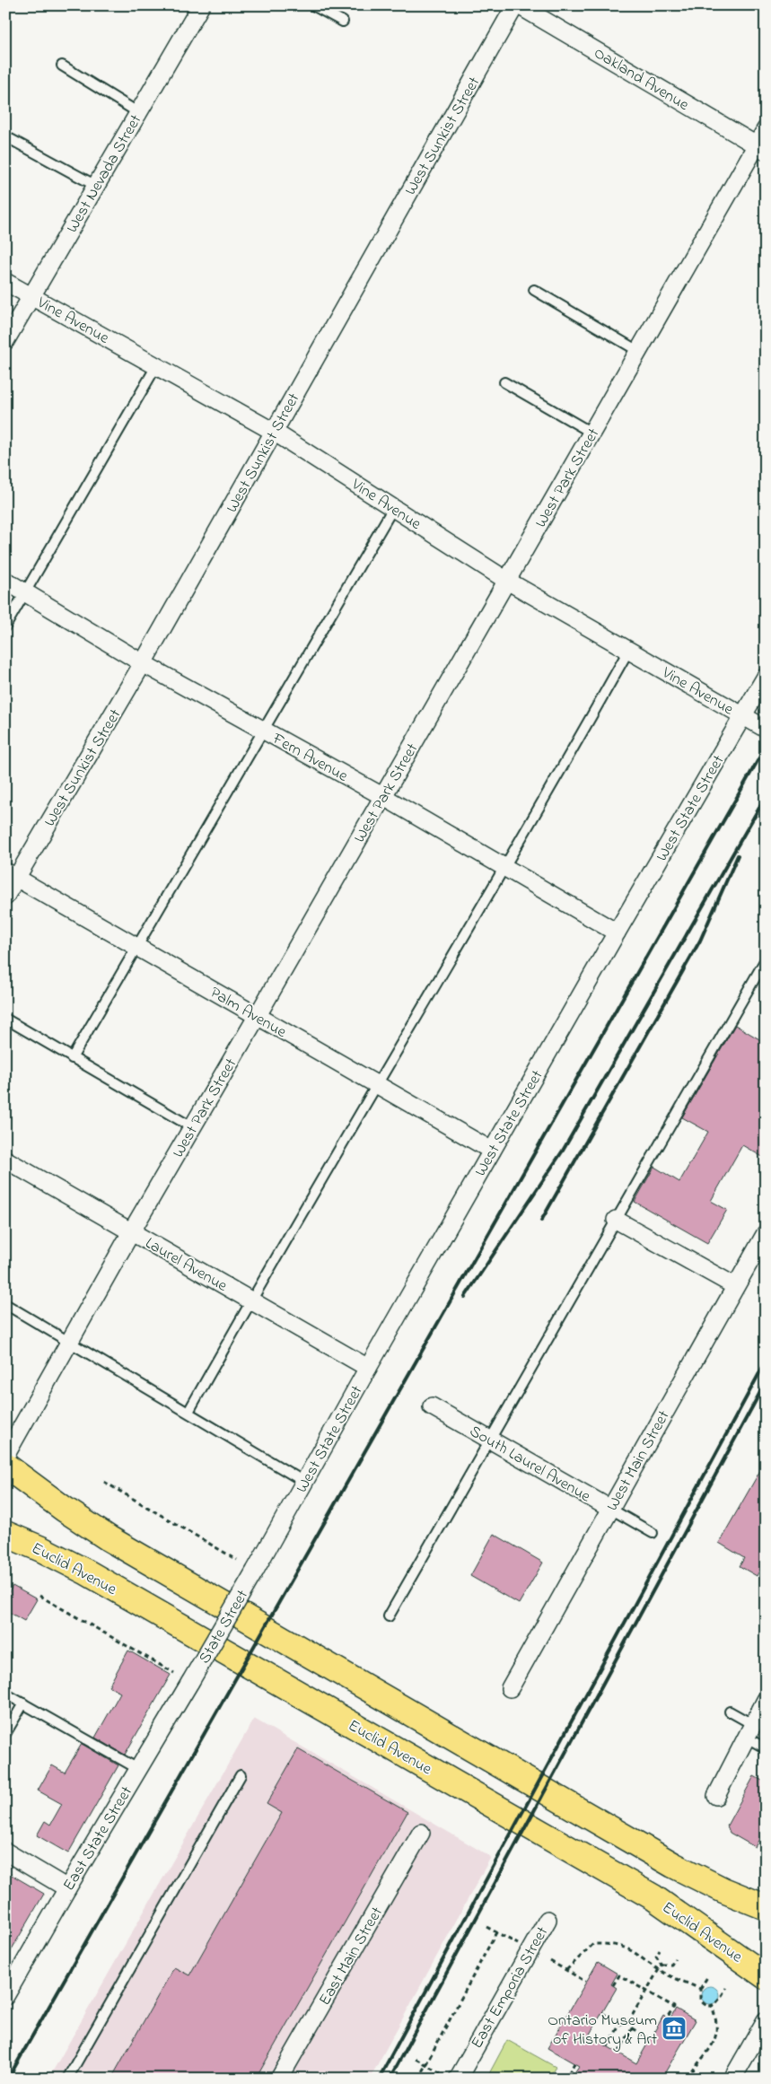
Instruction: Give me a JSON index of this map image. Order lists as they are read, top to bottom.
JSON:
{
  "streets": {
    "main road": ["Euclid Avenue"],
    "street": [
      "Oakland Avenue",
      "West Sunkist Street",
      "West Nevada Street",
      "Vine Avenue",
      "West Park Street",
      "Fern Avenue",
      "West State Street",
      "Palm Avenue",
      "Laurel Avenue",
      "West Main Street",
      "South Laurel Avenue",
      "State Street",
      "East State Street",
      "East Main Street",
      "East Emporia Street"
    ]
  },
  "crossings": [
    ["Oakland Avenue", "West Park Street"],
    ["West Sunkist Street", "Vine Avenue"],
    ["West Sunkist Street", "Fern Avenue"],
    ["West Sunkist Street", "Palm Avenue"],
    ["West Nevada Street", "Vine Avenue"],
    ["Vine Avenue", "West Park Street"],
    ["Vine Avenue", "West State Street"],
    ["West Park Street", "Fern Avenue"],
    ["West Park Street", "Palm Avenue"],
    ["West Park Street", "Laurel Avenue"],
    ["Fern Avenue", "West State Street"],
    ["West State Street", "Palm Avenue"],
    ["West State Street", "Laurel Avenue"],
    ["West State Street", "State Street"],
    ["West Main Street", "South Laurel Avenue"],
    ["State Street", "East State Street"]
  ],
  "places": {
    "museum": ["Ontario Museum of History & Art"]
  }
}
